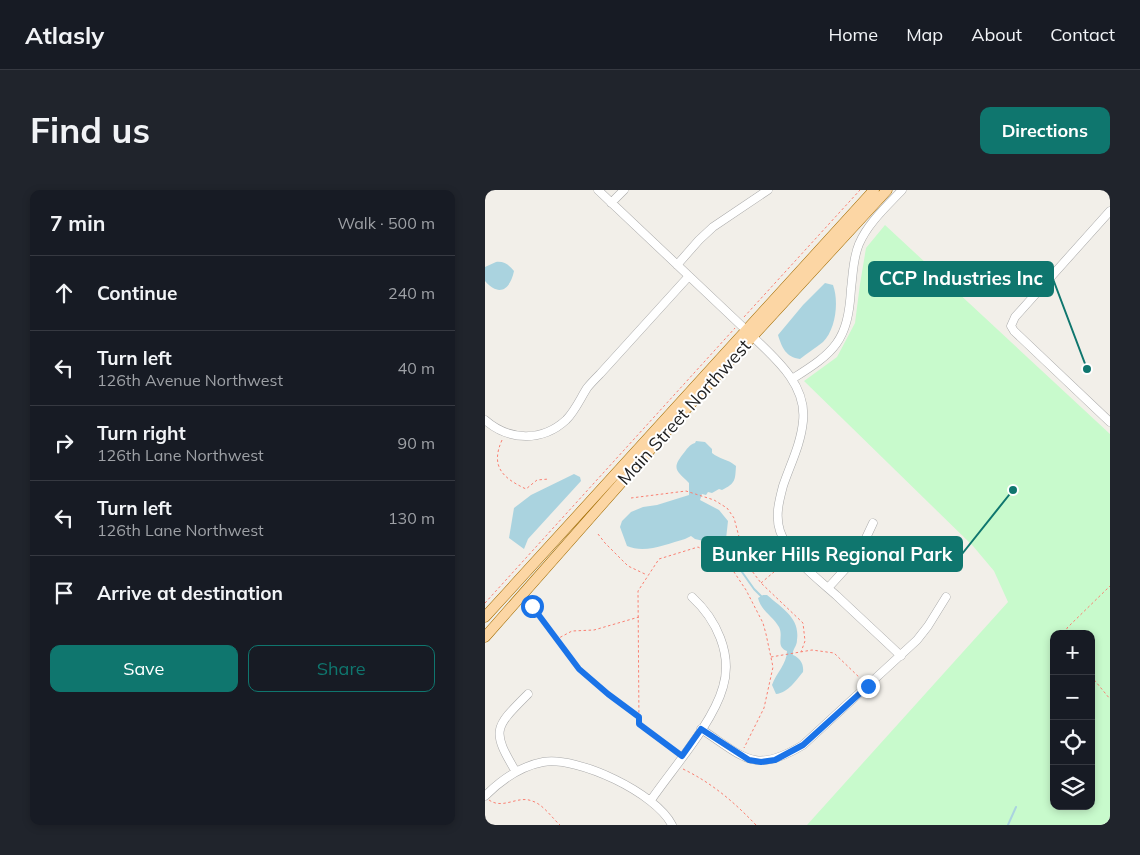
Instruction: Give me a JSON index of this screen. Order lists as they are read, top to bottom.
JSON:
{
  "streets": {
    "main road": ["Main Street Northwest"]
  },
  "places": ["CCP Industries Inc", "Bunker Hills Regional Park"],
  "page": {
    "header": "Atlasly",
    "nav": [
      "Home",
      "Map",
      "About",
      "Contact"
    ],
    "buttons": [
      "Directions",
      ["Save", "Share"]
    ],
    "title": "Find us",
    "heading": ["7 min", "Walk · 500 m"],
    "list": [
      ["Continue", "240 m"],
      ["Turn left", "126th Avenue Northwest", "40 m"],
      ["Turn right", "126th Lane Northwest", "90 m"],
      ["Turn left", "126th Lane Northwest", "130 m"],
      "Arrive at destination"
    ],
    "map_buttons": ["+", "−"]
  }
}
